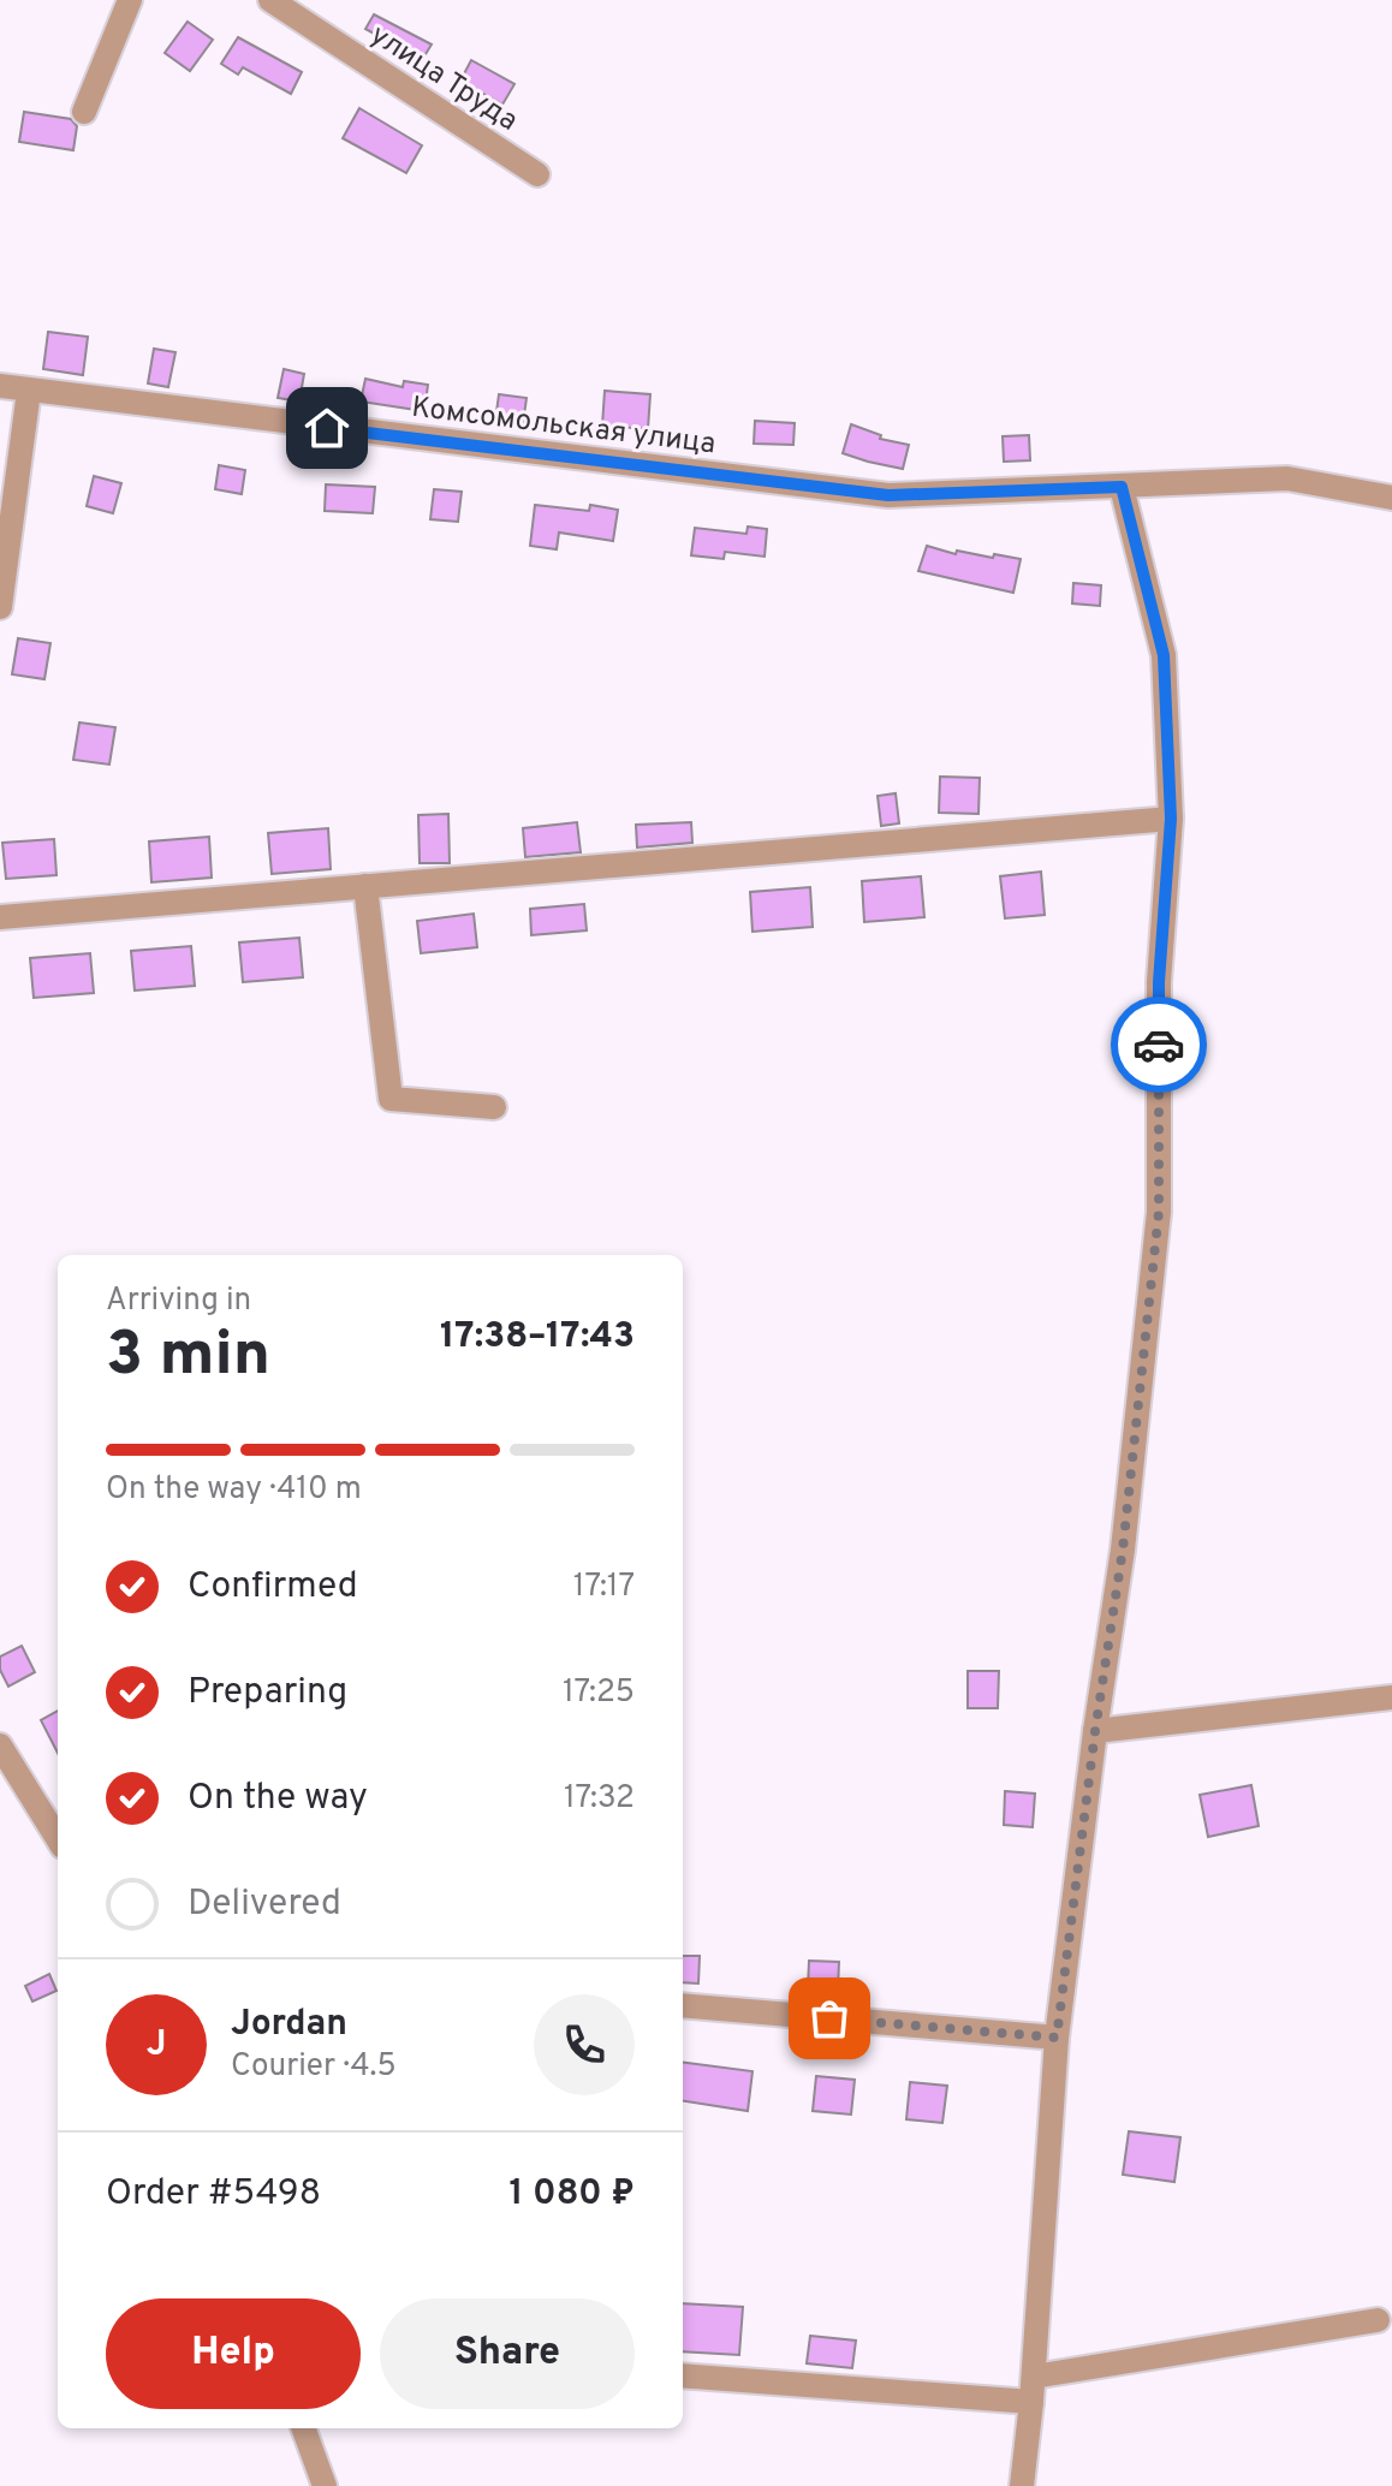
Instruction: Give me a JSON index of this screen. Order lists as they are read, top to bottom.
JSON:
{
  "streets": {
    "street": ["улица Труда", "Комсомольская улица"]
  },
  "page": {
    "heading": ["3 min", "Arriving in", "17:38–17:43"],
    "panel": [
      "Jordan",
      "Courier · 4.5",
      "Order #5498",
      "1 080 ₽"
    ],
    "bar": "On the way · 410 m",
    "list": [
      ["Confirmed", "17:17"],
      ["Preparing", "17:25"],
      ["On the way", "17:32"],
      "Delivered"
    ],
    "round": "J",
    "buttons": ["Help", "Share"]
  }
}
